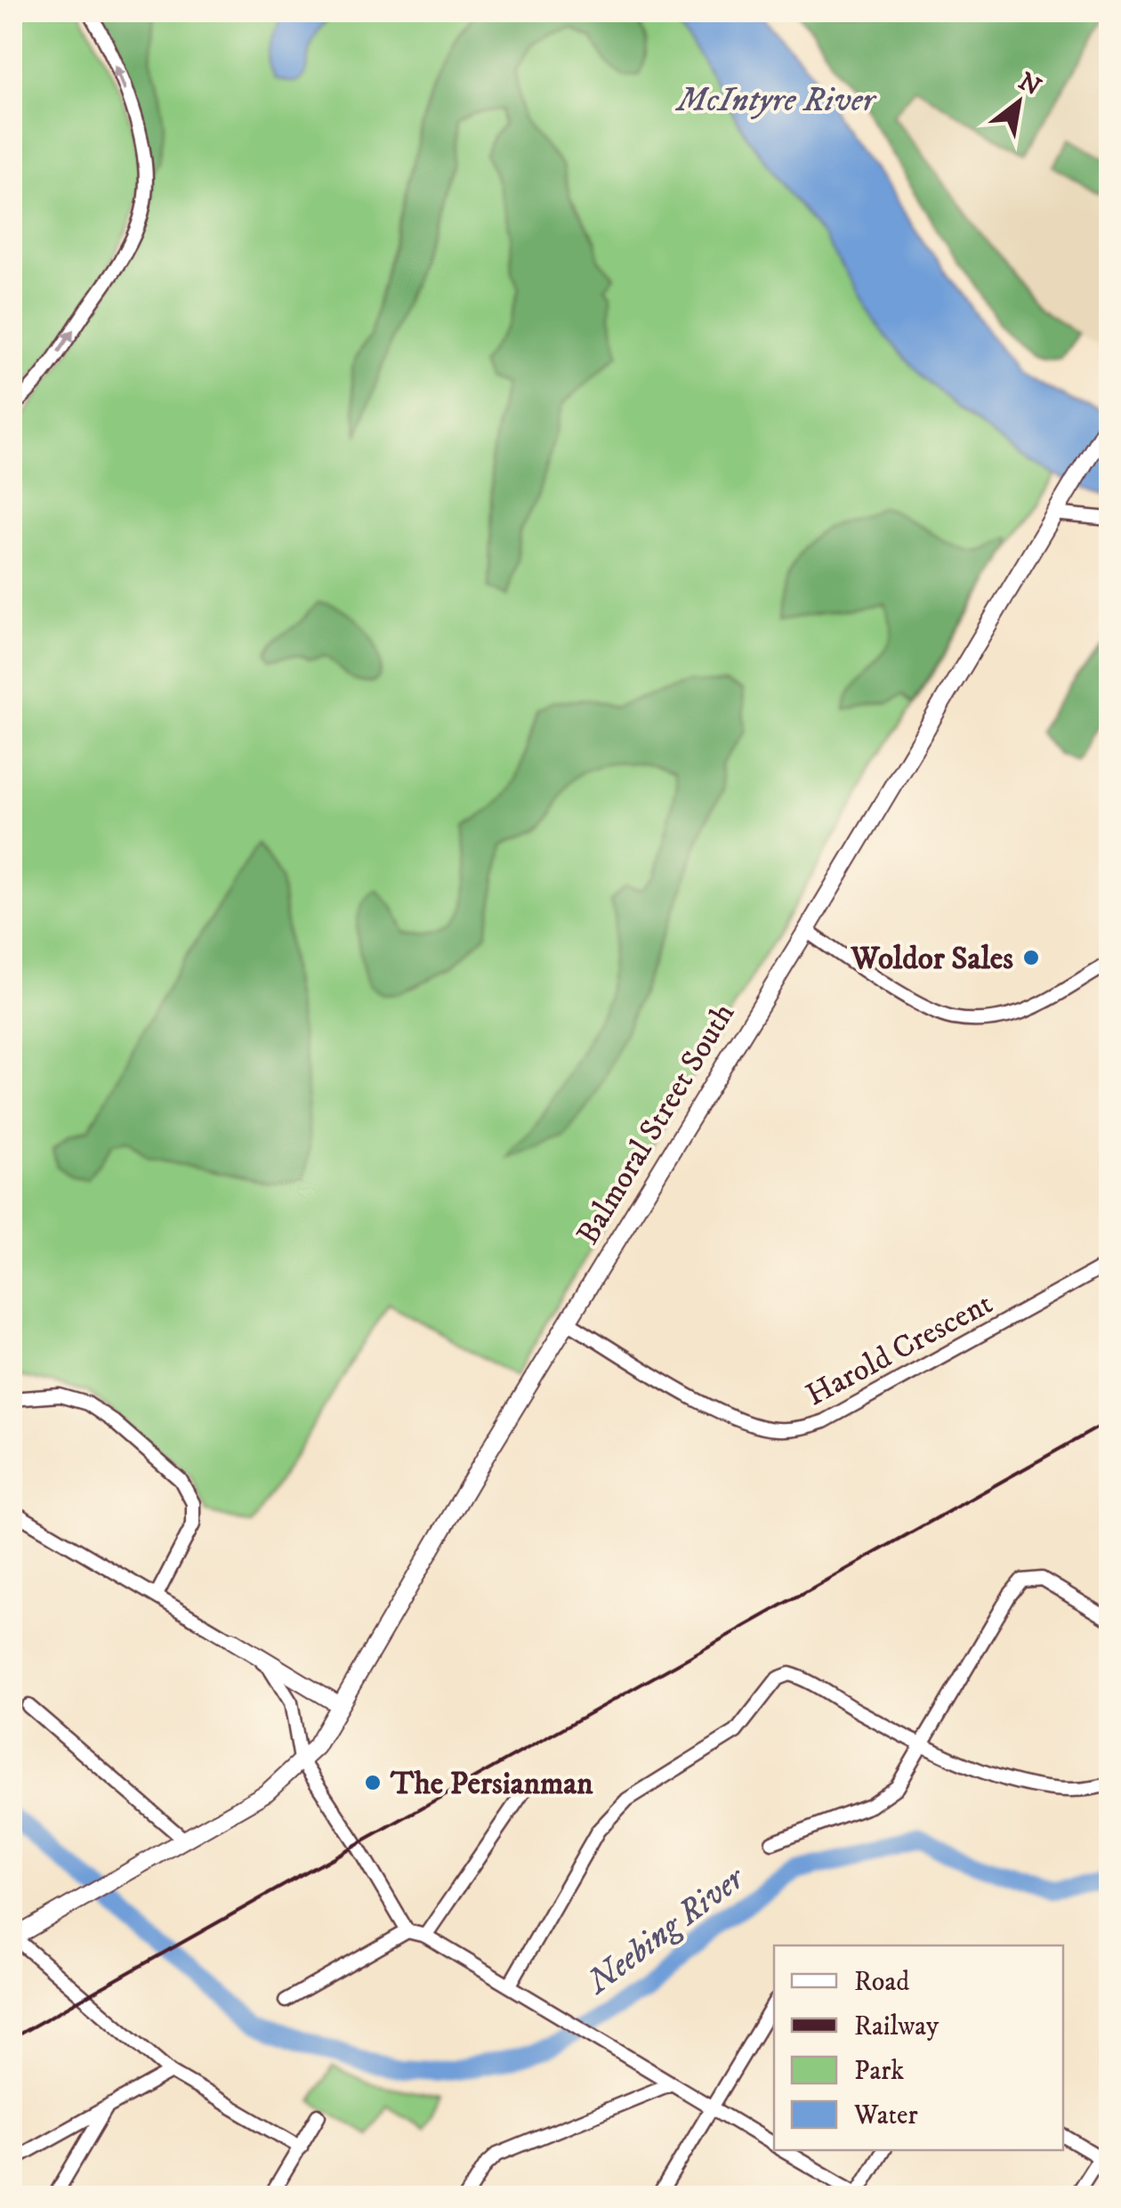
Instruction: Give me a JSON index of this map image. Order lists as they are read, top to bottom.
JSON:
{
  "streets": {
    "main road": ["Balmoral Street South"],
    "street": ["Harold Crescent"]
  },
  "crossings": [
    ["Balmoral Street South", "Harold Crescent"]
  ],
  "water": ["McIntyre River", "Neebing River"],
  "places": ["Woldor Sales", "The Persianman"],
  "legend": [
    "Road",
    "Railway",
    "Park",
    "Water"
  ],
  "north": "top right"
}
